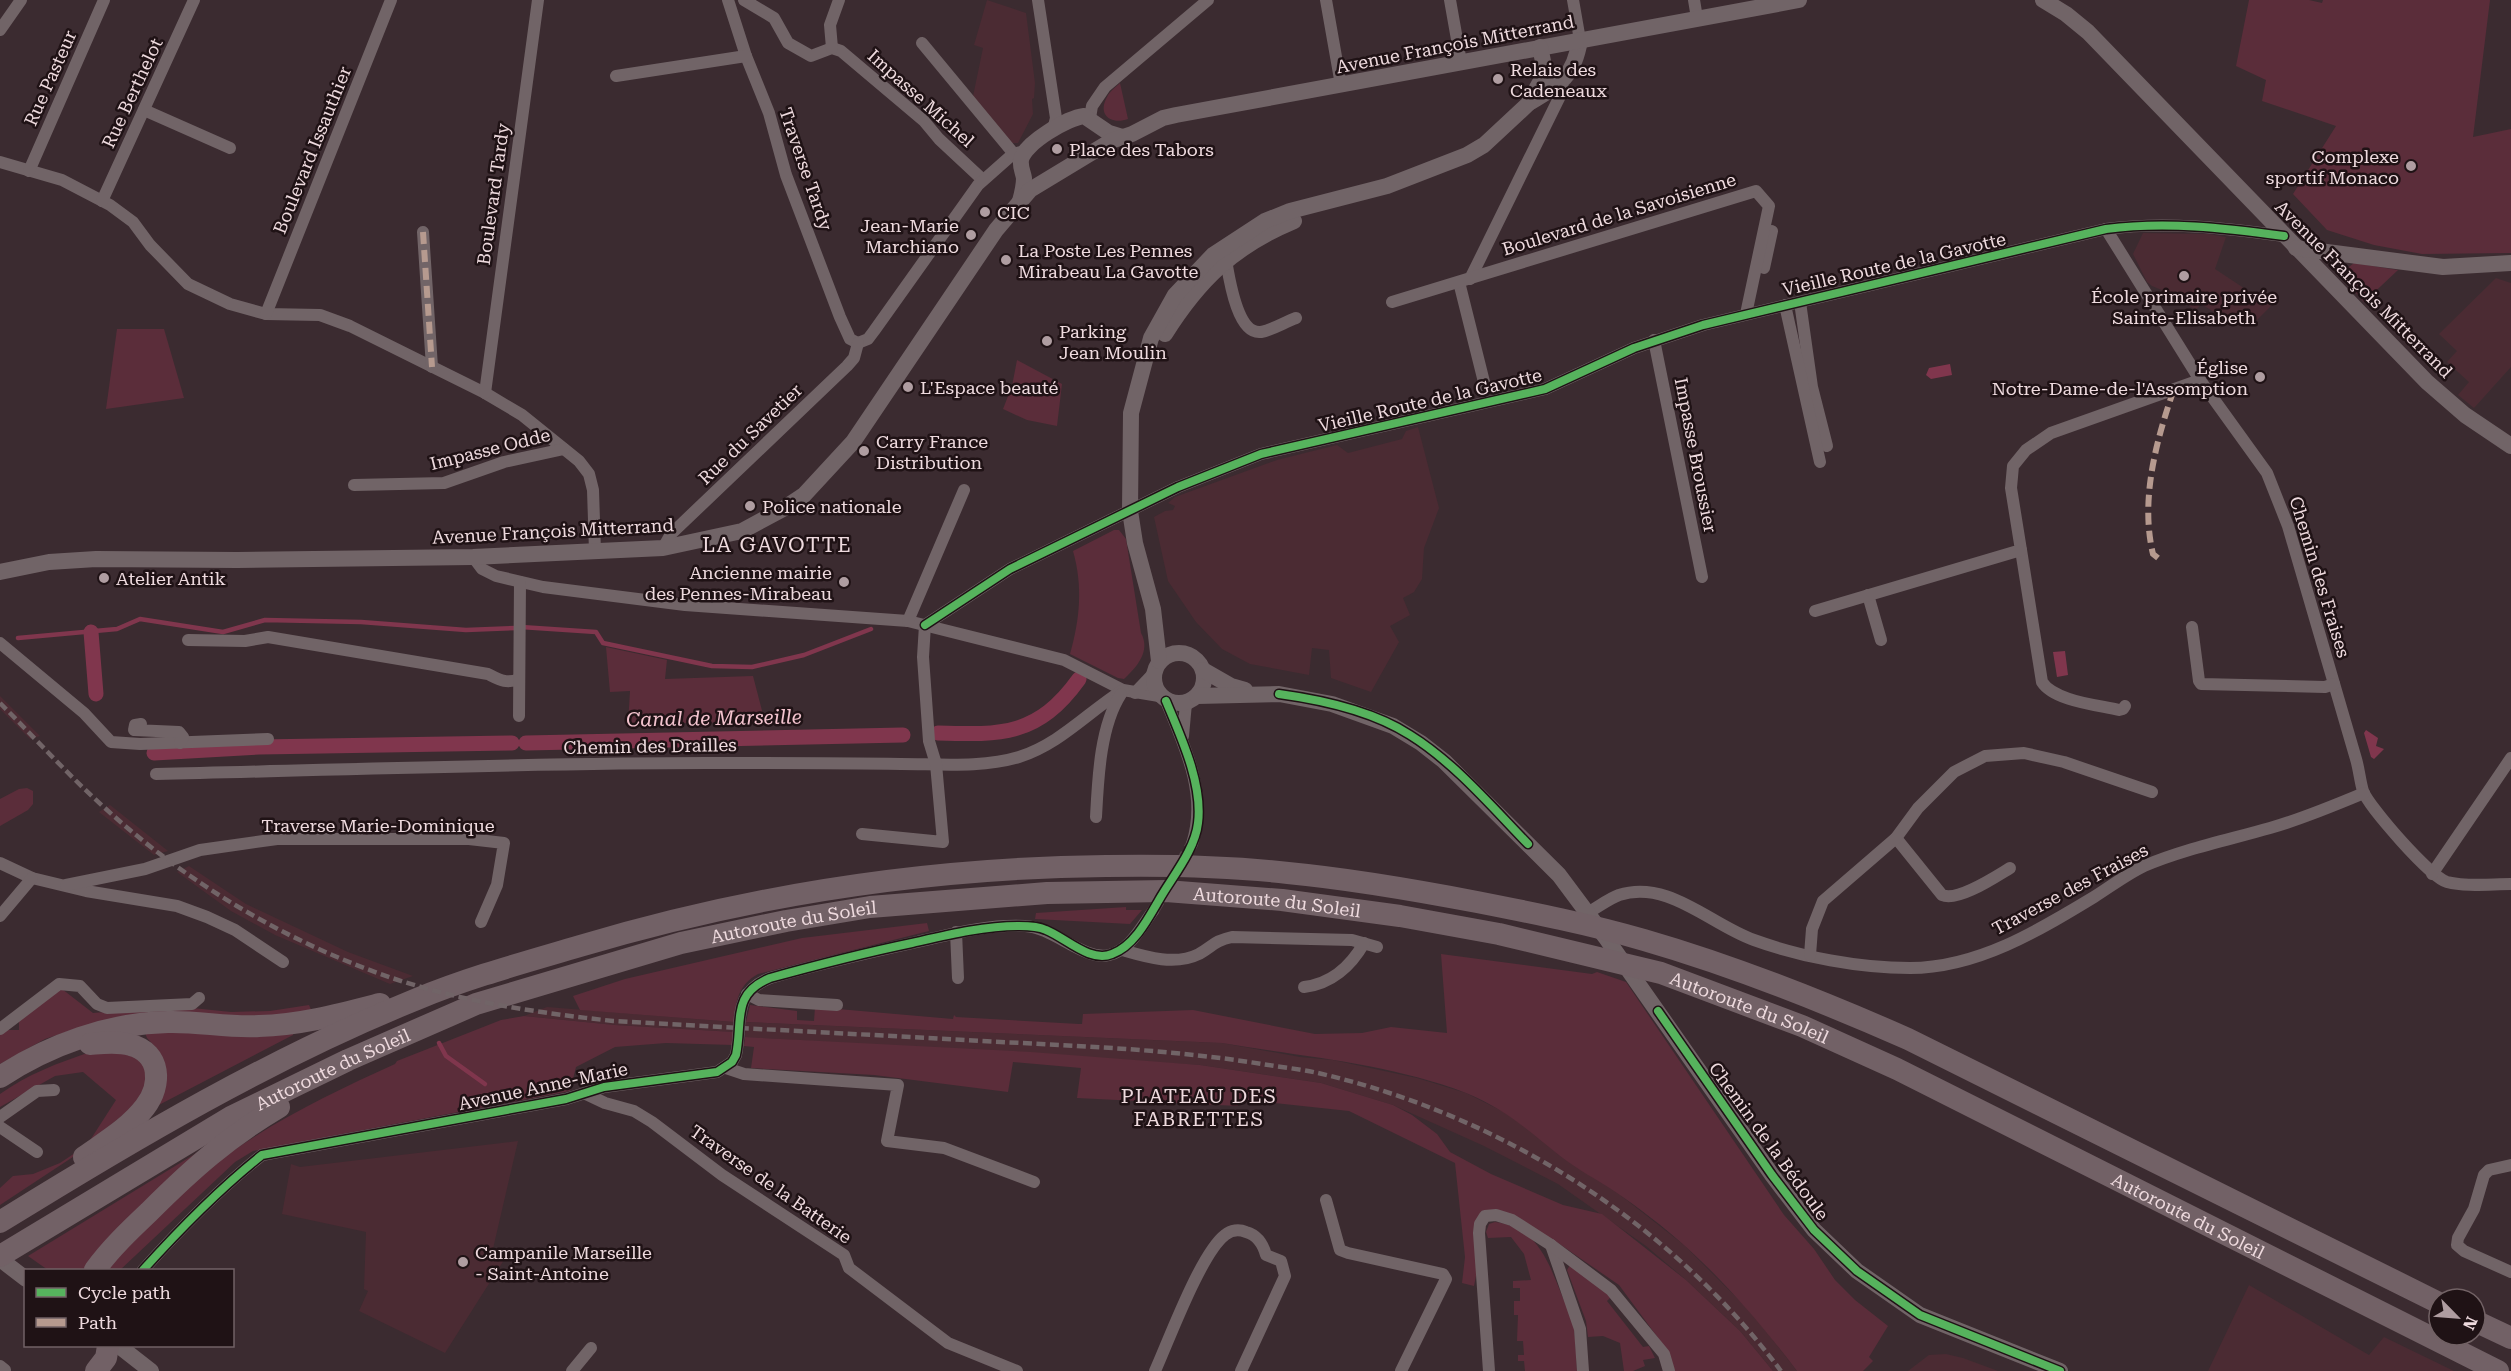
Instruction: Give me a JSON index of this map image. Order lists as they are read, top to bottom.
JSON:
{
  "streets": {
    "highway": ["Autoroute du Soleil"],
    "street": [
      "Avenue François Mitterrand",
      "Rue Pasteur",
      "Rue Berthelot",
      "Impasse Michel",
      "Boulevard Issauthier",
      "Traverse Tardy",
      "Boulevard Tardy",
      "Boulevard de la Savoisienne",
      "Vieille Route de la Gavotte",
      "Rue du Savetier",
      "Impasse Odde",
      "Impasse Broussier",
      "Chemin des Fraises",
      "Chemin des Drailles",
      "Traverse Marie-Dominique",
      "Traverse des Fraises",
      "Avenue Anne-Marie",
      "Chemin de la Bédoule",
      "Traverse de la Batterie"
    ]
  },
  "crossings": [
    ["Avenue François Mitterrand", "Vieille Route de la Gavotte"],
    ["Avenue François Mitterrand", "Rue du Savetier"],
    ["Impasse Michel", "Rue du Savetier"],
    ["Traverse Tardy", "Rue du Savetier"],
    ["Boulevard de la Savoisienne", "Vieille Route de la Gavotte"],
    ["Vieille Route de la Gavotte", "Impasse Broussier"],
    ["Vieille Route de la Gavotte", "Chemin des Fraises"],
    ["Chemin des Fraises", "Traverse des Fraises"],
    ["Traverse des Fraises", "Autoroute du Soleil"],
    ["Traverse des Fraises", "Chemin de la Bédoule"],
    ["Autoroute du Soleil", "Chemin de la Bédoule"],
    ["Avenue Anne-Marie", "Traverse de la Batterie"]
  ],
  "districts": ["LA GAVOTTE", "PLATEAU DES FABRETTES"],
  "water": ["Canal de Marseille"],
  "places": [
    "Relais des Cadeneaux",
    "Place des Tabors",
    "Complexe sportif Monaco",
    "CIC",
    "Jean-Marie Marchiano",
    "La Poste Les Pennes Mirabeau La Gavotte",
    "École primaire privée Sainte-Elisabeth",
    "Parking Jean Moulin",
    "Église Notre-Dame-de-l'Assomption",
    "L'Espace beauté",
    "Carry France Distribution",
    "Police nationale",
    "Atelier Antik",
    "Ancienne mairie des Pennes-Mirabeau",
    "Campanile Marseille - Saint-Antoine"
  ],
  "legend": ["Cycle path", "Path"],
  "north": "bottom right"
}
